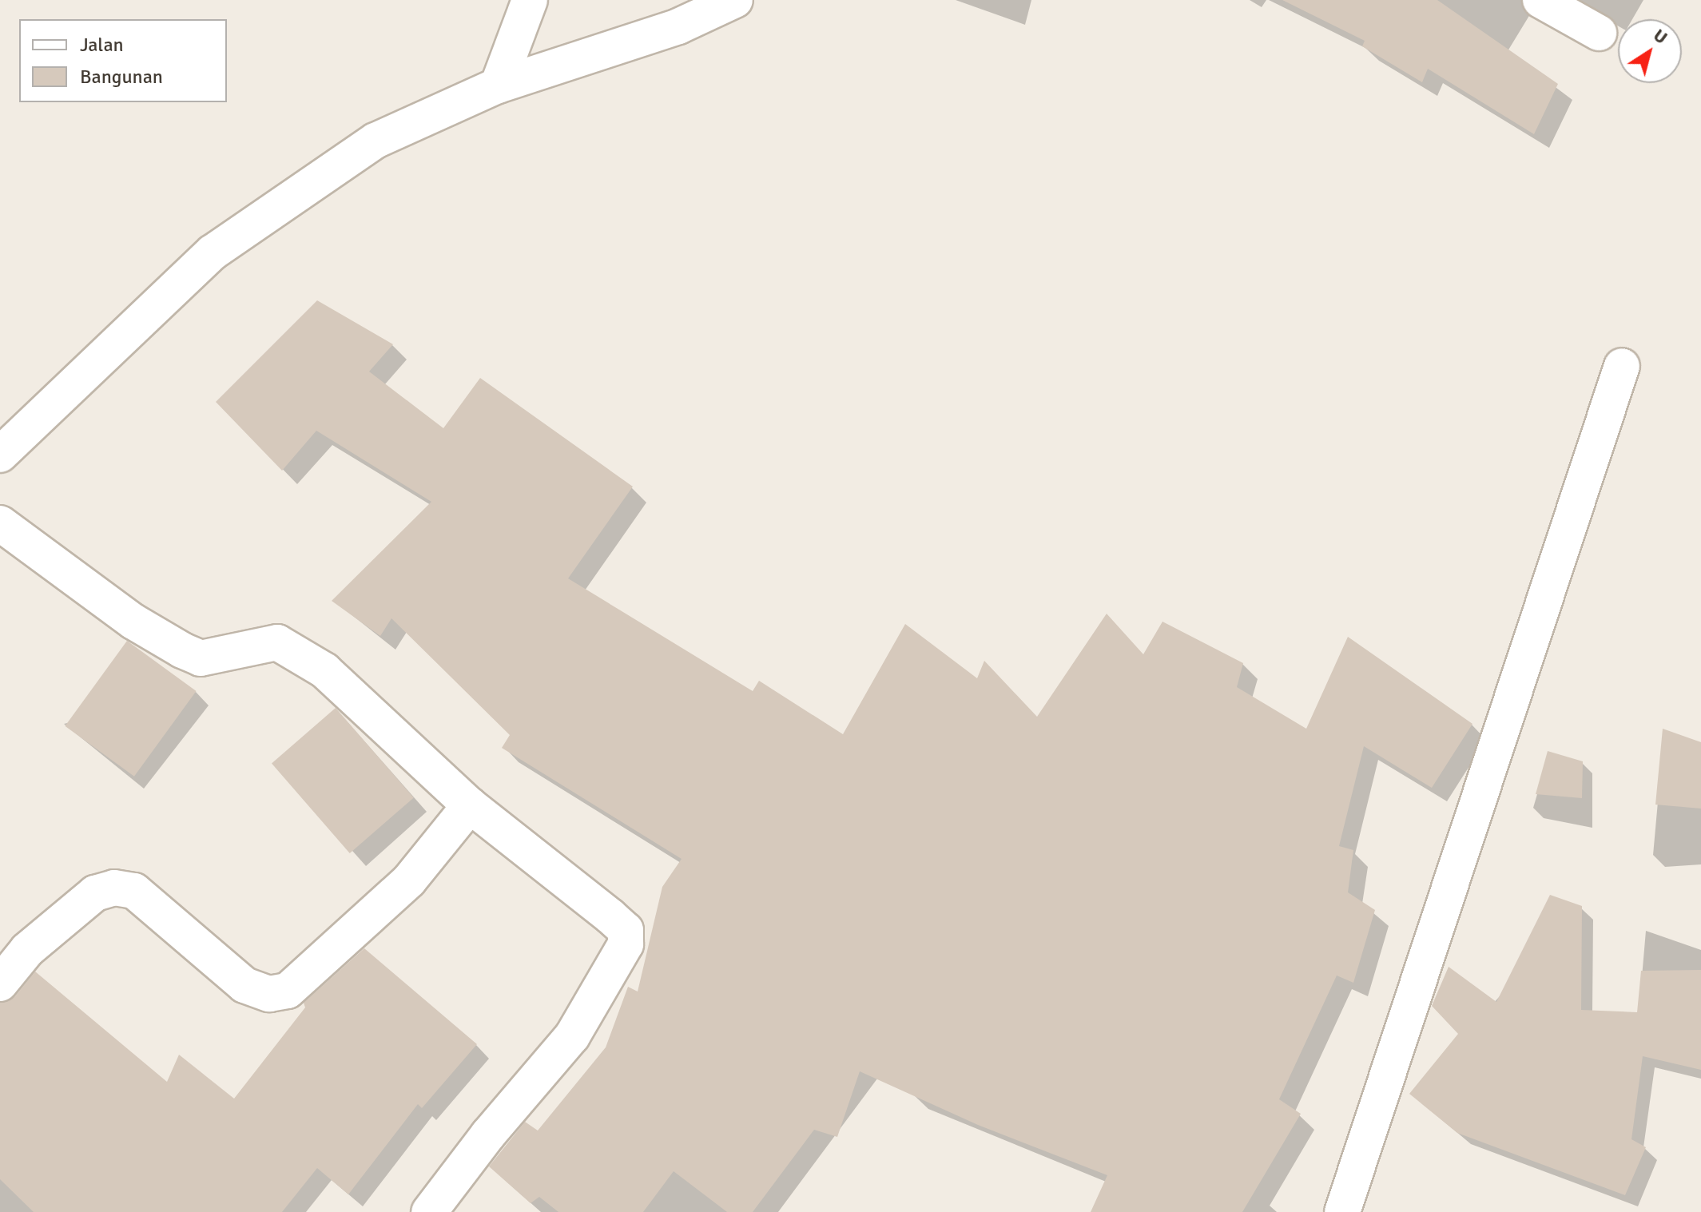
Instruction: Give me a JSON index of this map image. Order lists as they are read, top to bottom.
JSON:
{
  "legend": ["Jalan", "Bangunan"],
  "north": "top right"
}
